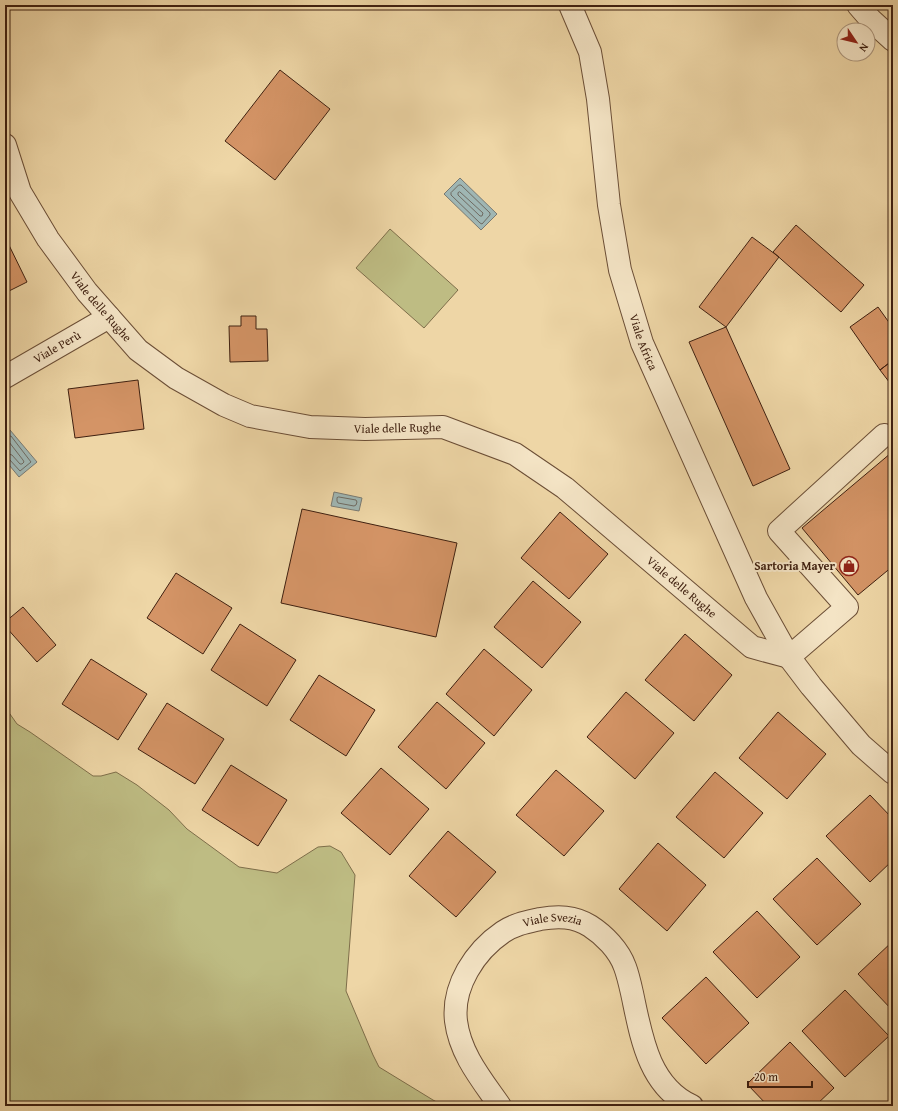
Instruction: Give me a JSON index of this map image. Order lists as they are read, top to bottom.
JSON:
{
  "streets": {
    "street": [
      "Viale delle Rughe",
      "Viale Africa",
      "Viale Perù",
      "Viale Svezia"
    ]
  },
  "crossings": [
    ["Viale delle Rughe", "Viale Africa"],
    ["Viale delle Rughe", "Viale Perù"]
  ],
  "places": {
    "shop": ["Sartoria Mayer"]
  },
  "scale_bar": "20 m",
  "north": "bottom right"
}
